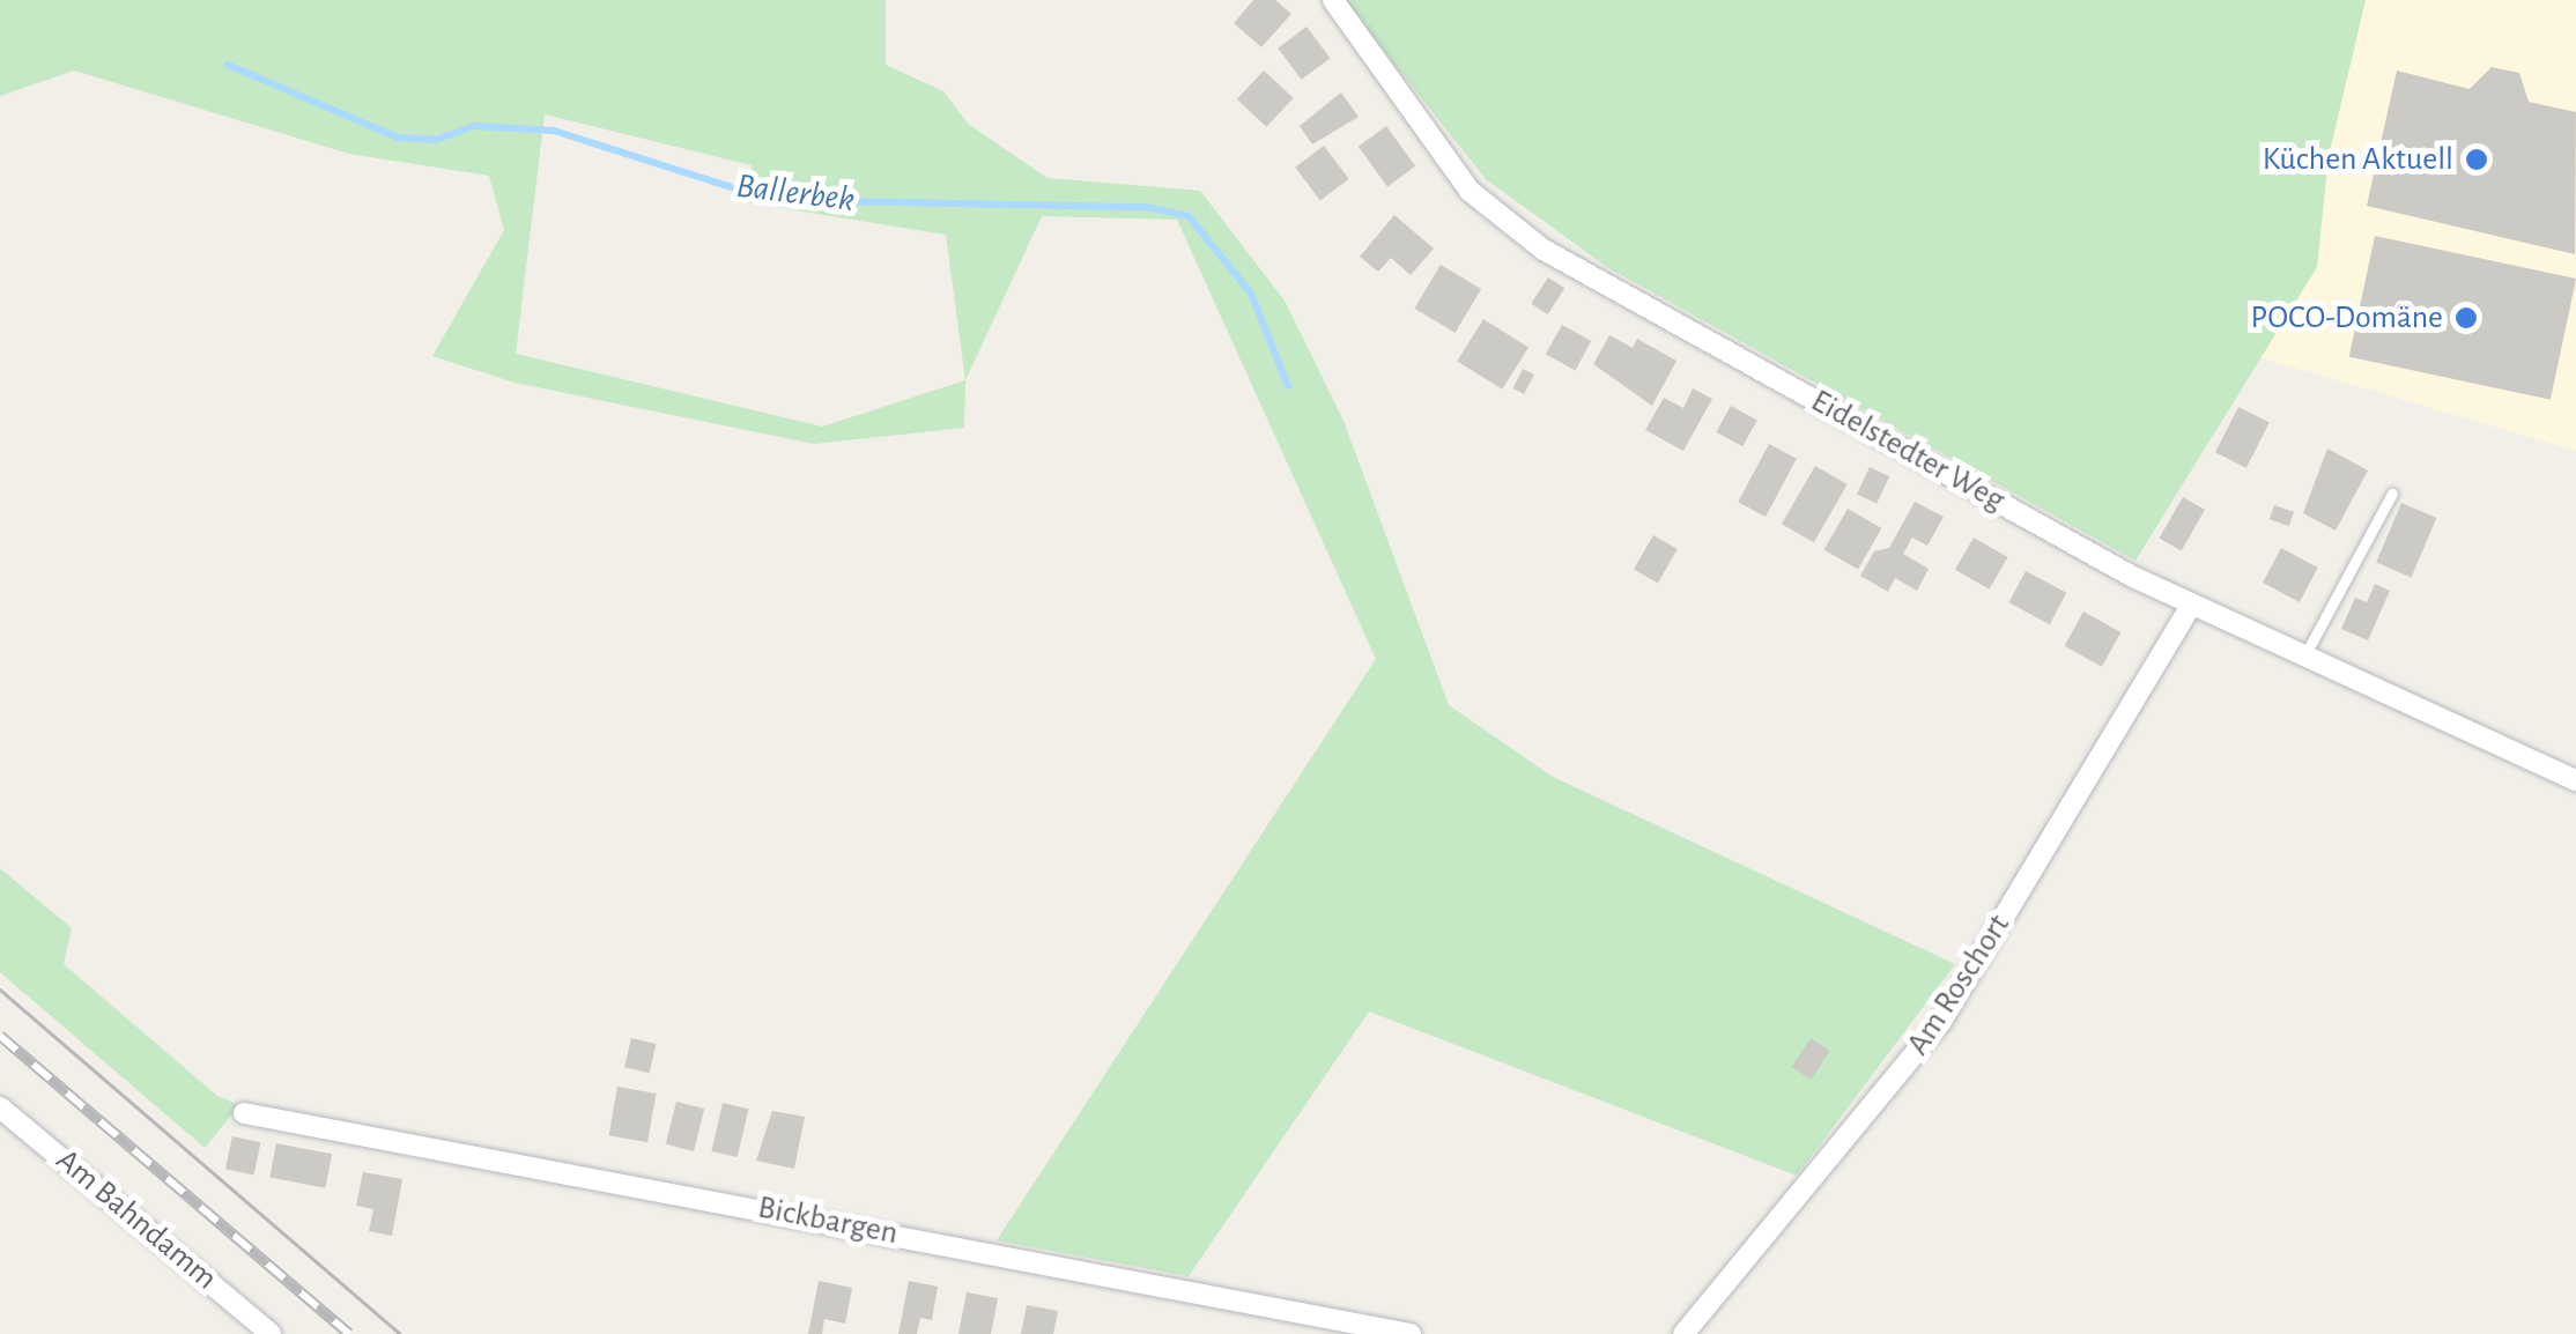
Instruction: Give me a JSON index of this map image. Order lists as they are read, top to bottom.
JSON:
{
  "streets": {
    "street": [
      "Eidelstedter Weg",
      "Am Roschort",
      "Am Bahndamm",
      "Bickbargen"
    ]
  },
  "crossings": [
    ["Eidelstedter Weg", "Am Roschort"]
  ],
  "water": ["Ballerbek"],
  "places": ["Küchen Aktuell", "POCO-Domäne"]
}
